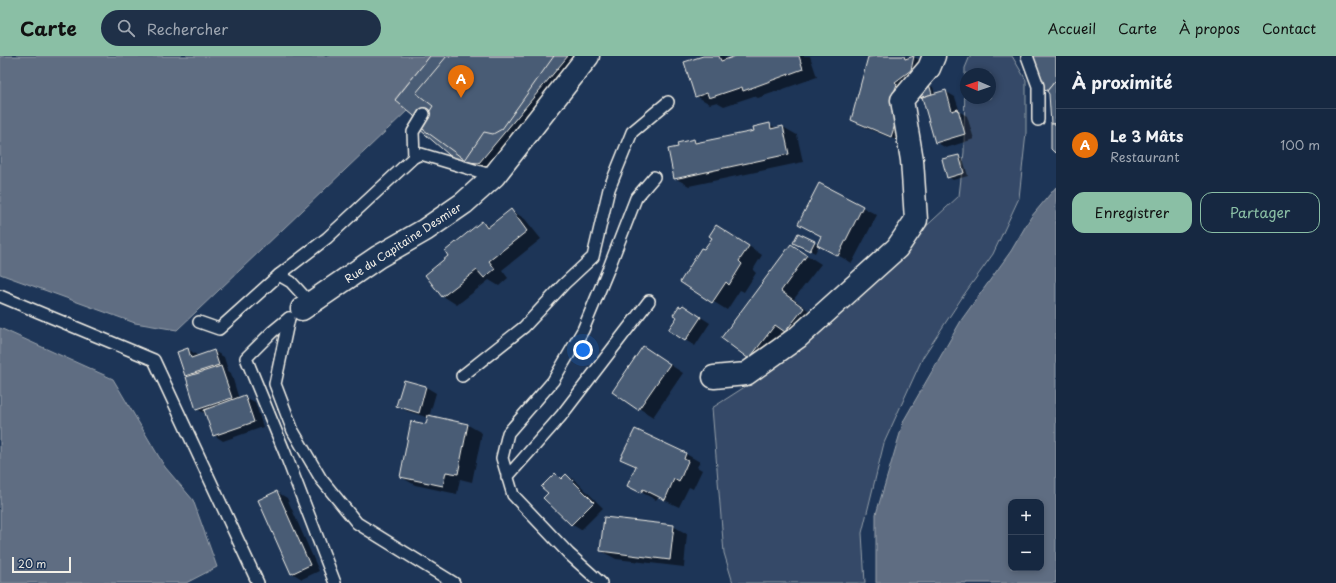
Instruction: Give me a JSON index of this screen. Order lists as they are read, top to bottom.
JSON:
{
  "streets": {
    "street": ["Rue du Capitaine Desmier"]
  },
  "scale_bar": "20 m",
  "north": "left",
  "page": {
    "header": "Carte",
    "search": "Rechercher",
    "nav": [
      "Accueil",
      "Carte",
      "À propos",
      "Contact"
    ],
    "heading": "À proximité",
    "pins": "A",
    "list": [
      {
        "mark": "A",
        "name": "Le 3 Mâts",
        "note": "Restaurant",
        "value": "100 m"
      }
    ],
    "buttons": ["Enregistrer", "Partager"],
    "map_buttons": ["+", "−"],
    "scale": "20 m"
  }
}
